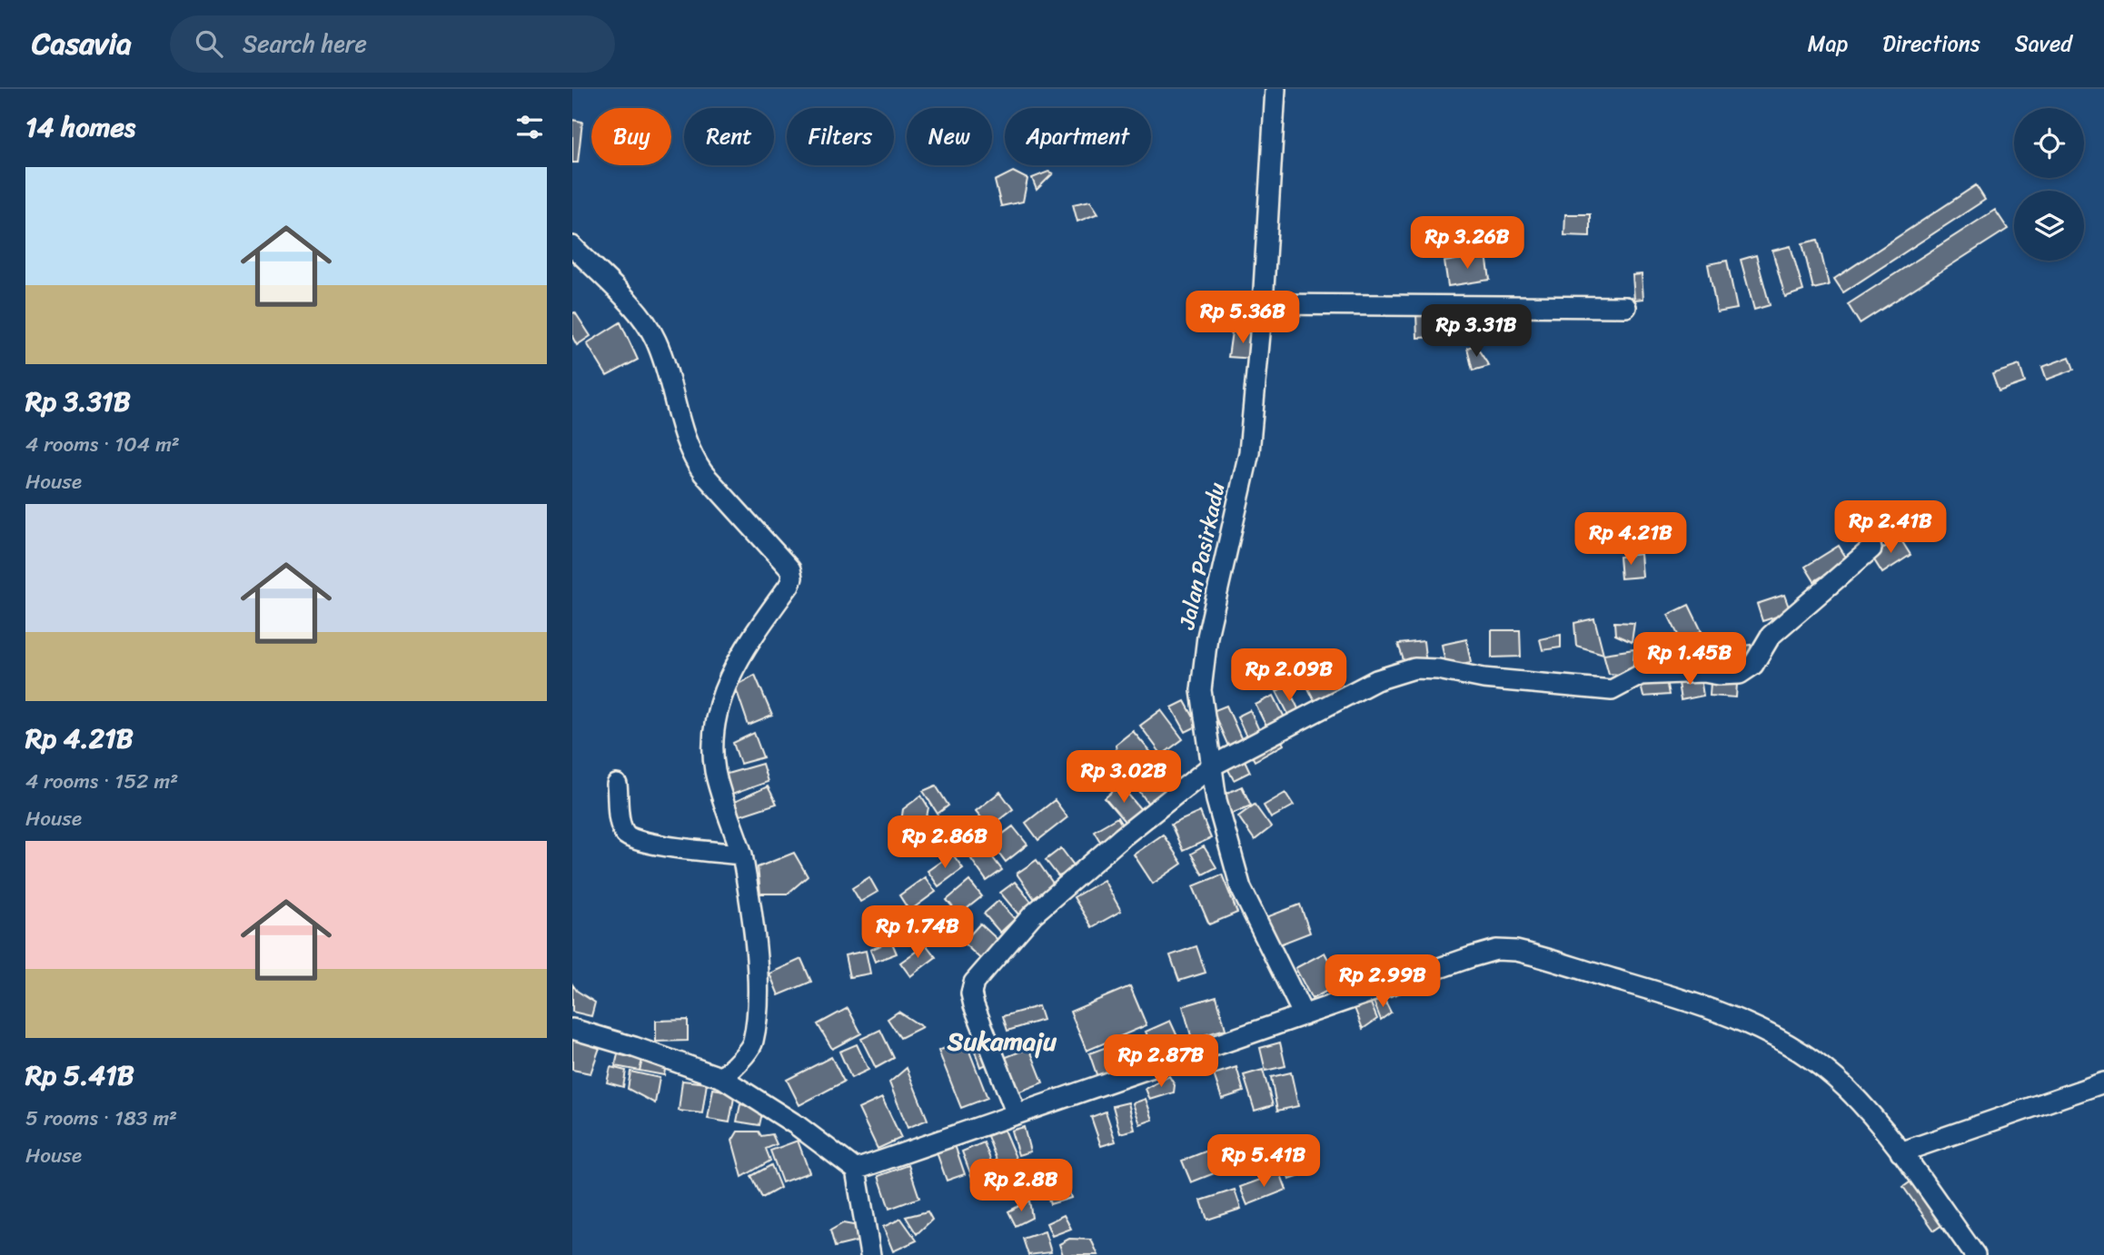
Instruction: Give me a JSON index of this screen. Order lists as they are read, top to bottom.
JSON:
{
  "streets": {
    "street": ["Jalan Pasirkadu"]
  },
  "districts": ["Sukamaju"],
  "page": {
    "header": "Casavia",
    "search": "Search here",
    "nav": ["Map", "Directions", "Saved"],
    "heading": "14 homes",
    "chip": [
      "Buy",
      "Rent",
      "Filters",
      "New",
      "Apartment"
    ],
    "list": [
      {
        "name": "Rp 3.31B",
        "note": "4 rooms · 104 m² · House"
      },
      {
        "name": "Rp 4.21B",
        "note": "4 rooms · 152 m² · House"
      },
      {
        "name": "Rp 5.41B",
        "note": "5 rooms · 183 m² · House"
      }
    ],
    "price": [
      "Rp 3.26B",
      "Rp 5.36B",
      "Rp 3.31B",
      "Rp 2.41B",
      "Rp 4.21B",
      "Rp 1.45B",
      "Rp 2.09B",
      "Rp 3.02B",
      "Rp 2.86B",
      "Rp 1.74B",
      "Rp 2.99B",
      "Rp 2.87B",
      "Rp 5.41B",
      "Rp 2.8B"
    ]
  }
}
